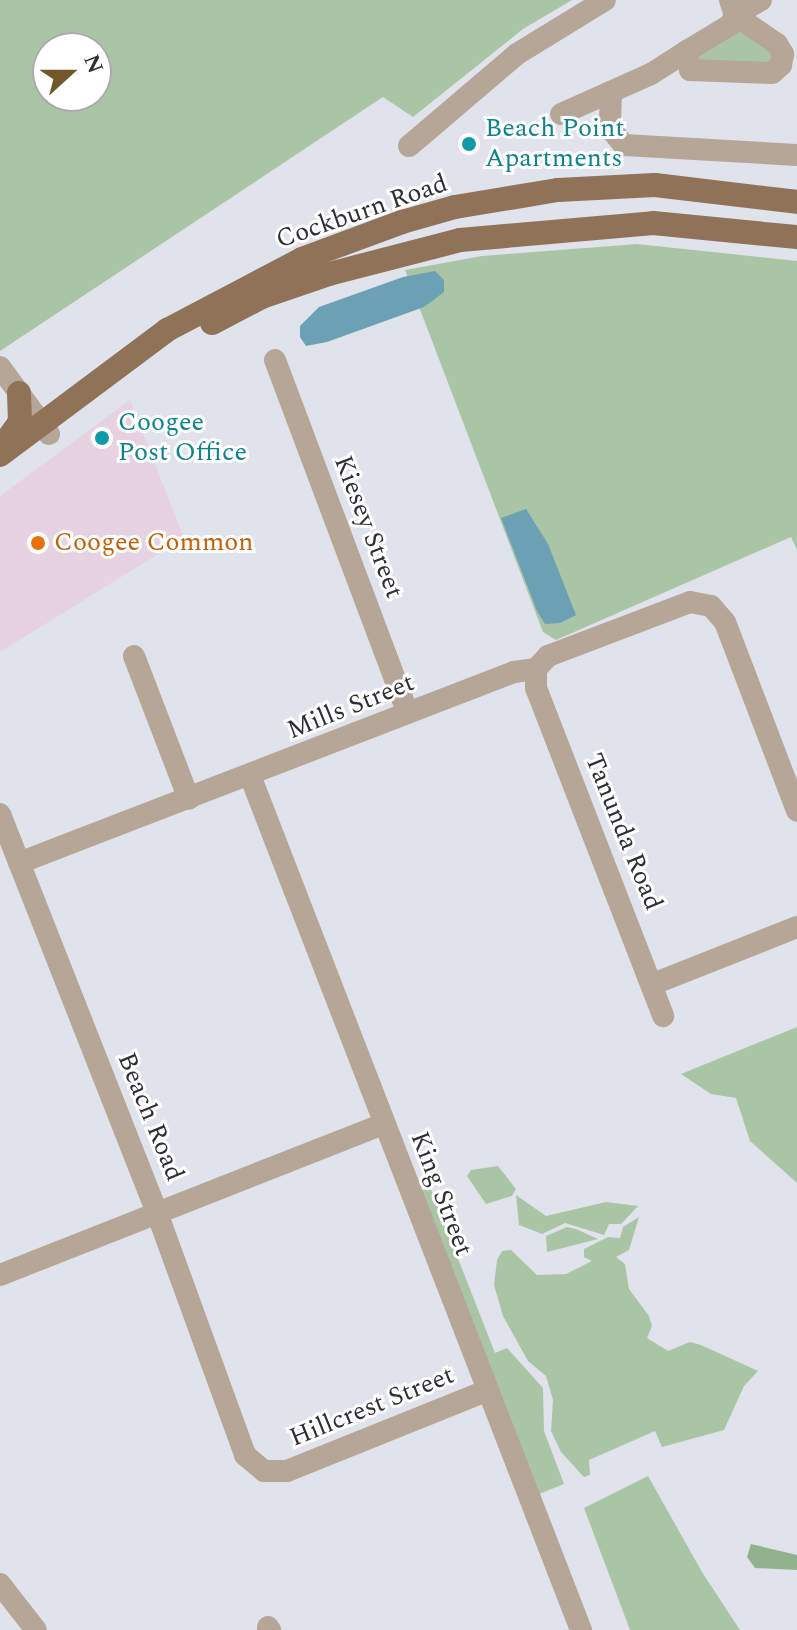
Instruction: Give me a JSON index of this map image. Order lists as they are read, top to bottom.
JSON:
{
  "streets": {
    "main road": ["Cockburn Road"],
    "street": [
      "Kiesey Street",
      "Mills Street",
      "Tanunda Road",
      "Beach Road",
      "King Street",
      "Hillcrest Street"
    ]
  },
  "crossings": [
    ["Kiesey Street", "Mills Street"],
    ["Mills Street", "Tanunda Road"],
    ["Mills Street", "Beach Road"],
    ["Mills Street", "King Street"],
    ["Beach Road", "Hillcrest Street"],
    ["King Street", "Hillcrest Street"]
  ],
  "places": ["Beach Point Apartments", "Coogee Post Office", "Coogee Common"],
  "north": "right"
}
